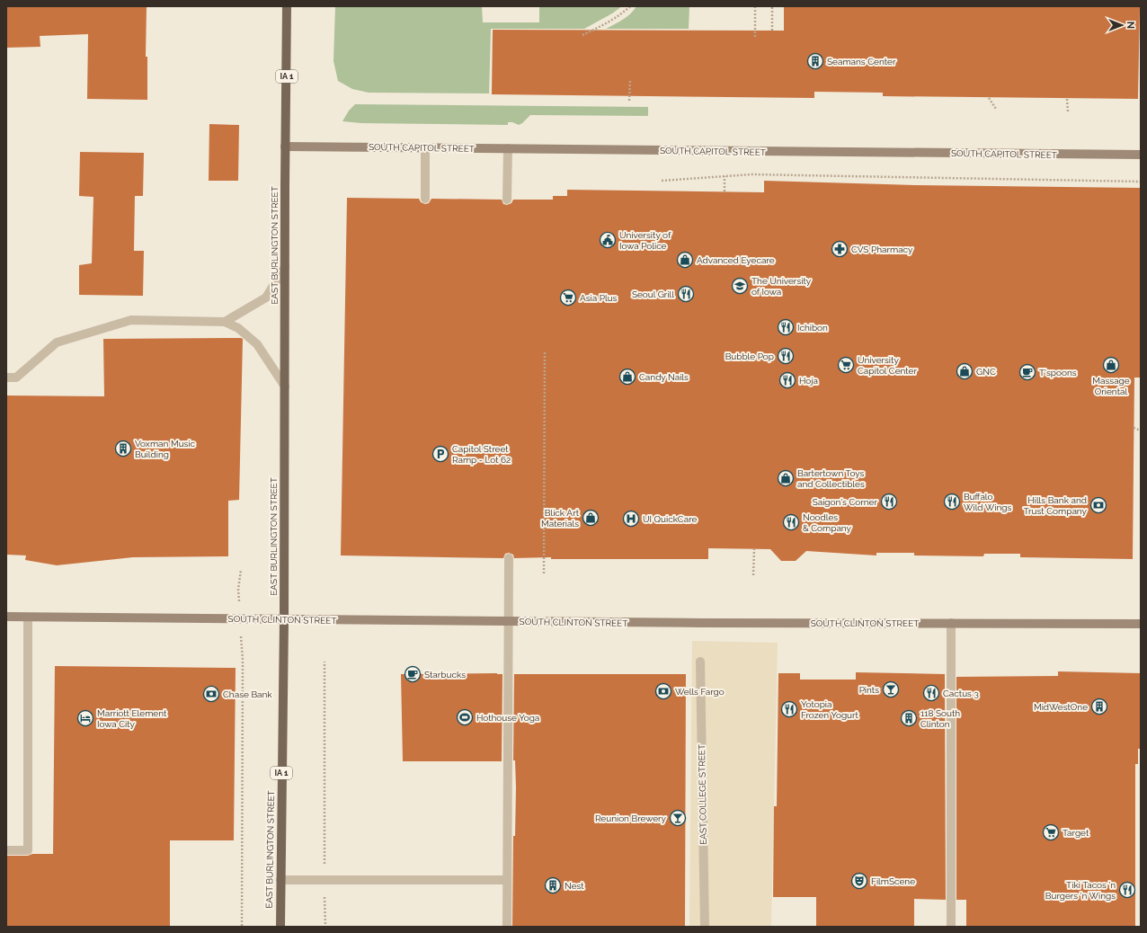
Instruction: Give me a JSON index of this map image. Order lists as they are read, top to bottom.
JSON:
{
  "streets": {
    "main road": ["IA 1", "EAST BURLINGTON STREET"],
    "street": ["SOUTH CAPITOL STREET", "SOUTH CLINTON STREET", "EAST COLLEGE STREET"]
  },
  "crossings": [
    ["IA 1", "SOUTH CAPITOL STREET"],
    ["IA 1", "EAST BURLINGTON STREET"],
    ["SOUTH CAPITOL STREET", "EAST BURLINGTON STREET"],
    ["EAST BURLINGTON STREET", "SOUTH CLINTON STREET"]
  ],
  "places": {
    "building": [
      "Seamans Center",
      "Voxman Music Building",
      "MidWestOne",
      "118 South Clinton",
      "Nest"
    ],
    "public building": ["University of Iowa Police"],
    "pharmacy": ["CVS Pharmacy"],
    "shop": [
      "Advanced Eyecare",
      "Massage Oriental",
      "GNC",
      "Candy Nails",
      "Bartertown Toys and Collectibles",
      "Blick Art Materials"
    ],
    "school or university": ["The University of Iowa"],
    "restaurant": [
      "Seoul Grill",
      "Ichibon",
      "Bubble Pop",
      "Hoja",
      "Saigon's Corner",
      "Buffalo Wild Wings",
      "Noodles & Company",
      "Cactus 3",
      "Yotopia Frozen Yogurt",
      "Tiki Tacos 'n Burgers 'n Wings"
    ],
    "supermarket": ["Asia Plus", "University Capitol Center", "Target"],
    "cafe": ["T'spoons", "Starbucks"],
    "parking": ["Capitol Street Ramp - Lot 62"],
    "bank": ["Hills Bank and Trust Company", "Wells Fargo", "Chase Bank"],
    "hospital": ["UI QuickCare"],
    "bar": ["Pints", "Reunion Brewery"],
    "sports": ["Hothouse Yoga"],
    "hotel": ["Marriott Element Iowa City"],
    "theatre": ["FilmScene"]
  },
  "north": "right"
}
